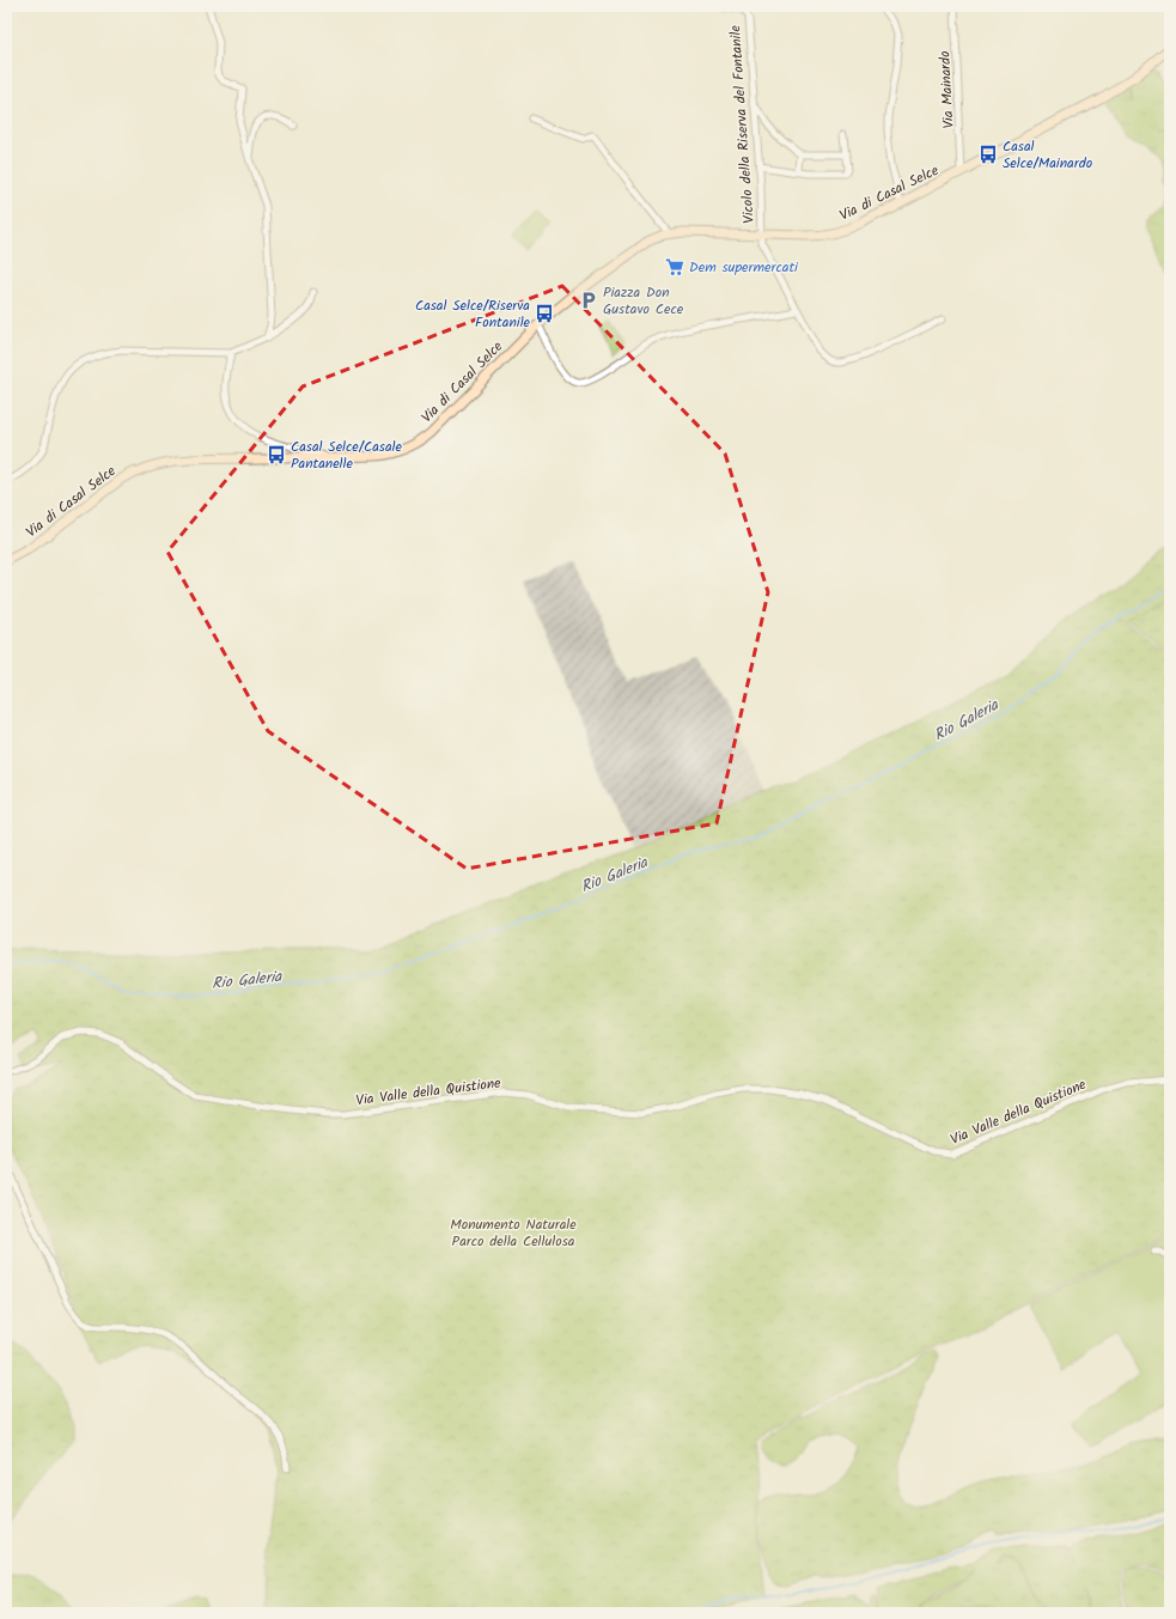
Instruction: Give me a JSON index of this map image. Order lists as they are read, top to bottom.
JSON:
{
  "streets": {
    "main road": ["Via di Casal Selce"],
    "street": ["Via Mainardo", "Vicolo della Riserva del Fontanile", "Via Valle della Quistione"]
  },
  "crossings": [
    ["Via Mainardo", "Via di Casal Selce"],
    ["Vicolo della Riserva del Fontanile", "Via di Casal Selce"]
  ],
  "water": ["Rio Galeria"],
  "parks": ["Monumento Naturale Parco della Cellulosa"],
  "places": {
    "bus stop": ["Casal Selce/Mainardo", "Casal Selce/Riserva Fontanile", "Casal Selce/Casale Pantanelle"],
    "supermarket": ["Dem supermercati"],
    "parking": ["Piazza Don Gustavo Cece"]
  }
}
